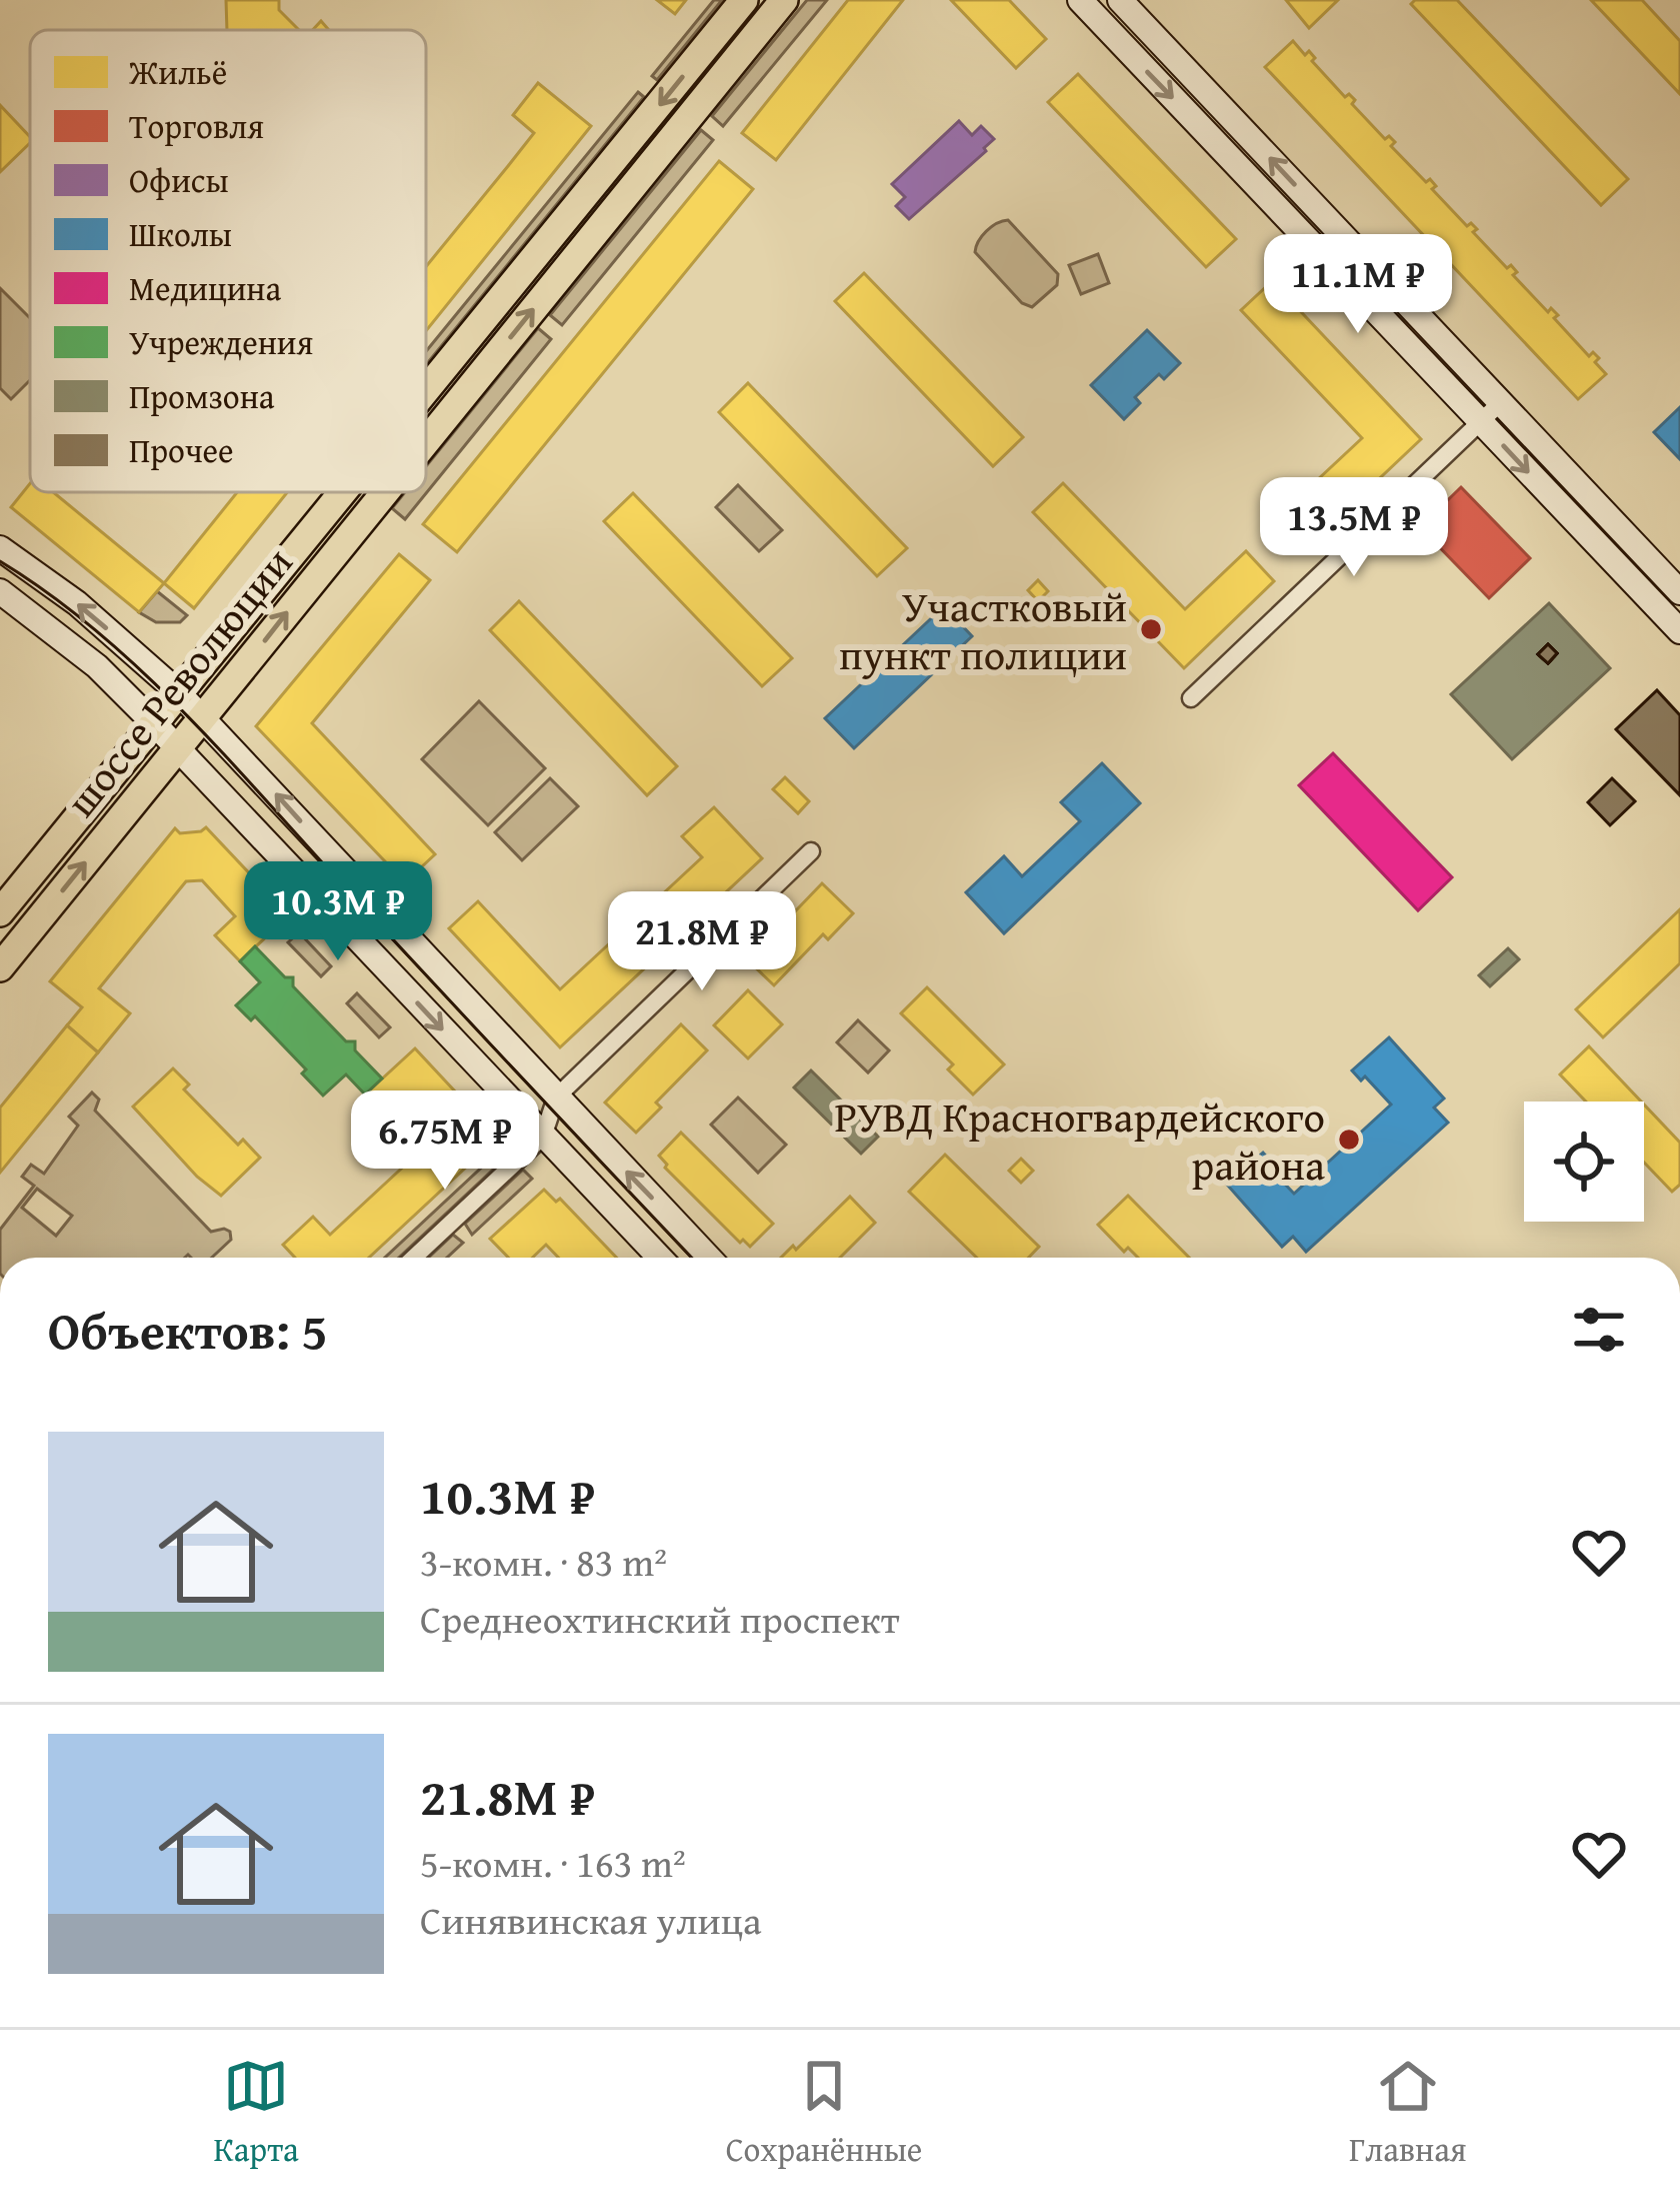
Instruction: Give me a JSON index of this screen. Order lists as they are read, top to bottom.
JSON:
{
  "streets": {
    "main road": ["шоссе Революции"]
  },
  "places": ["Участковый пункт полиции", "РУВД Красногвардейского района"],
  "legend": [
    "Жильё",
    "Торговля",
    "Офисы",
    "Школы",
    "Медицина",
    "Учреждения",
    "Промзона",
    "Прочее"
  ],
  "page": {
    "price": [
      "11.1M ₽",
      "13.5M ₽",
      "10.3M ₽",
      "21.8M ₽",
      "6.75M ₽"
    ],
    "heading": "Объектов: 5",
    "list": [
      {
        "name": "10.3M ₽",
        "note": "3-комн. · 83 m² · Среднеохтинский проспект"
      },
      {
        "name": "21.8M ₽",
        "note": "5-комн. · 163 m² · Синявинская улица"
      }
    ],
    "tabs": ["Карта", "Сохранённые", "Главная"]
  }
}
